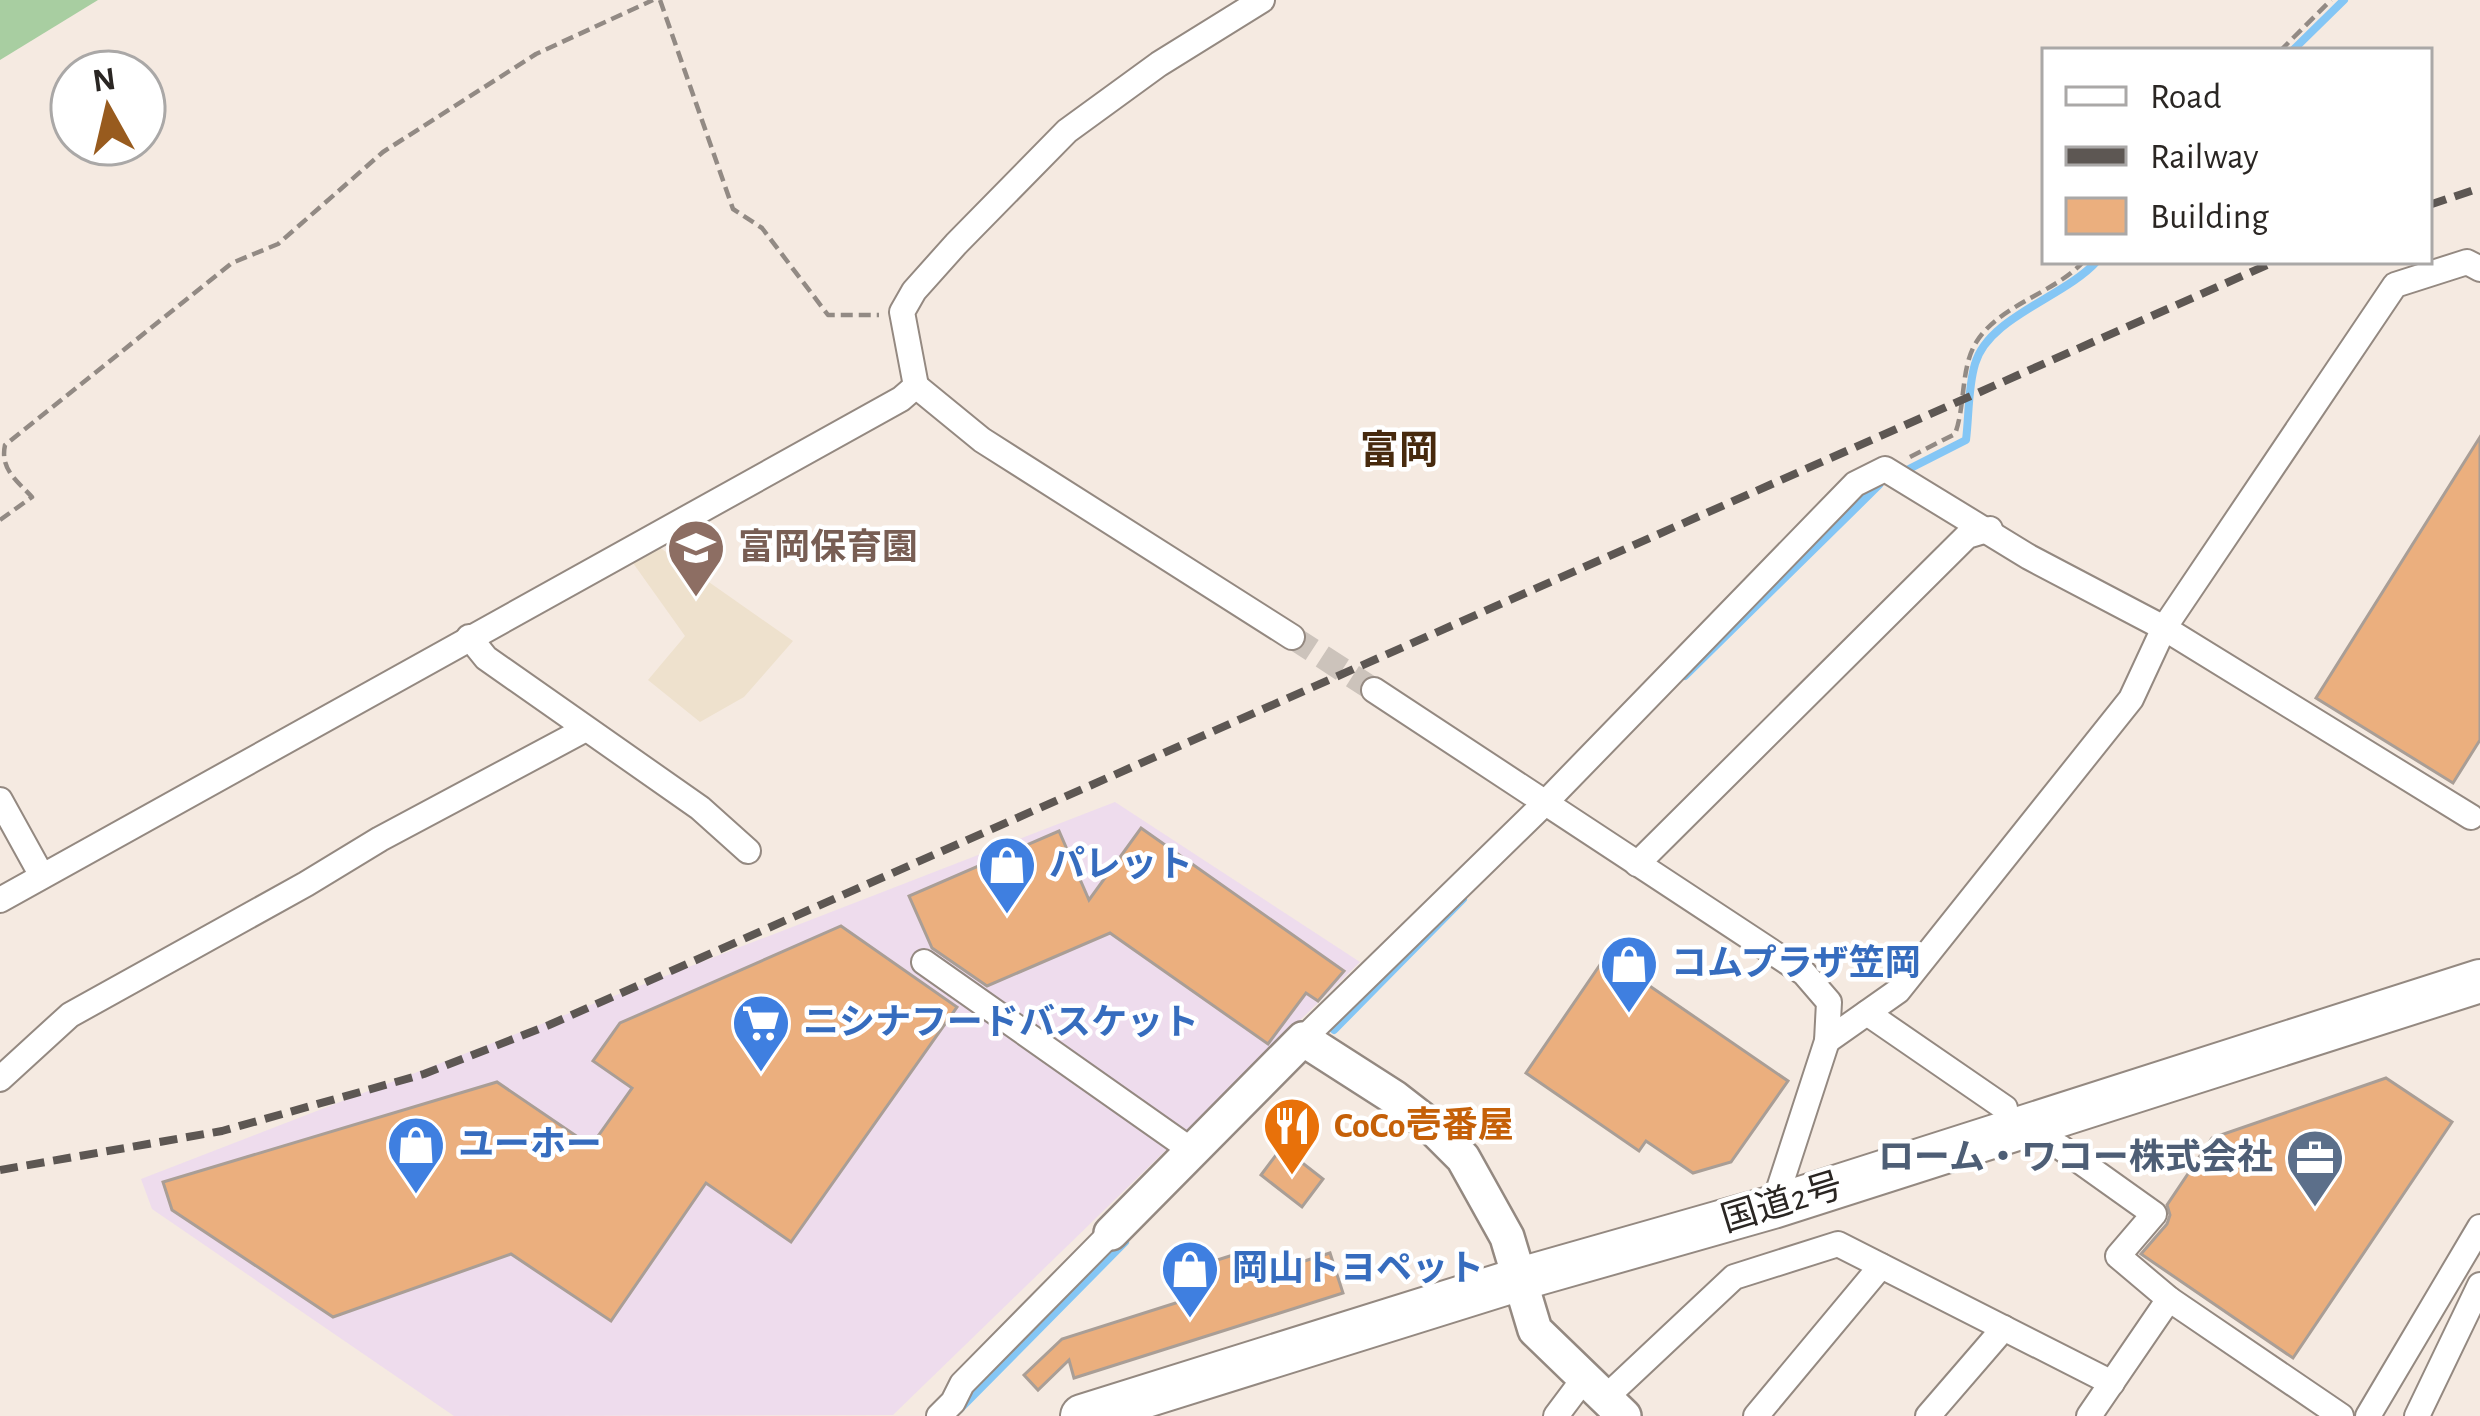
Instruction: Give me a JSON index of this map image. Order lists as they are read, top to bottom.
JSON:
{
  "streets": {
    "highway": ["国道2号"]
  },
  "districts": ["富岡"],
  "places": {
    "school or university": ["富岡保育園"],
    "shop": [
      "パレット",
      "コムプラザ笠岡",
      "ユーホー",
      "岡山トヨペット"
    ],
    "supermarket": ["ニシナフードバスケット"],
    "restaurant": ["CoCo壱番屋"],
    "office": ["ローム・ワコー株式会社"]
  },
  "legend": ["Road", "Railway", "Building"],
  "north": "top"
}
